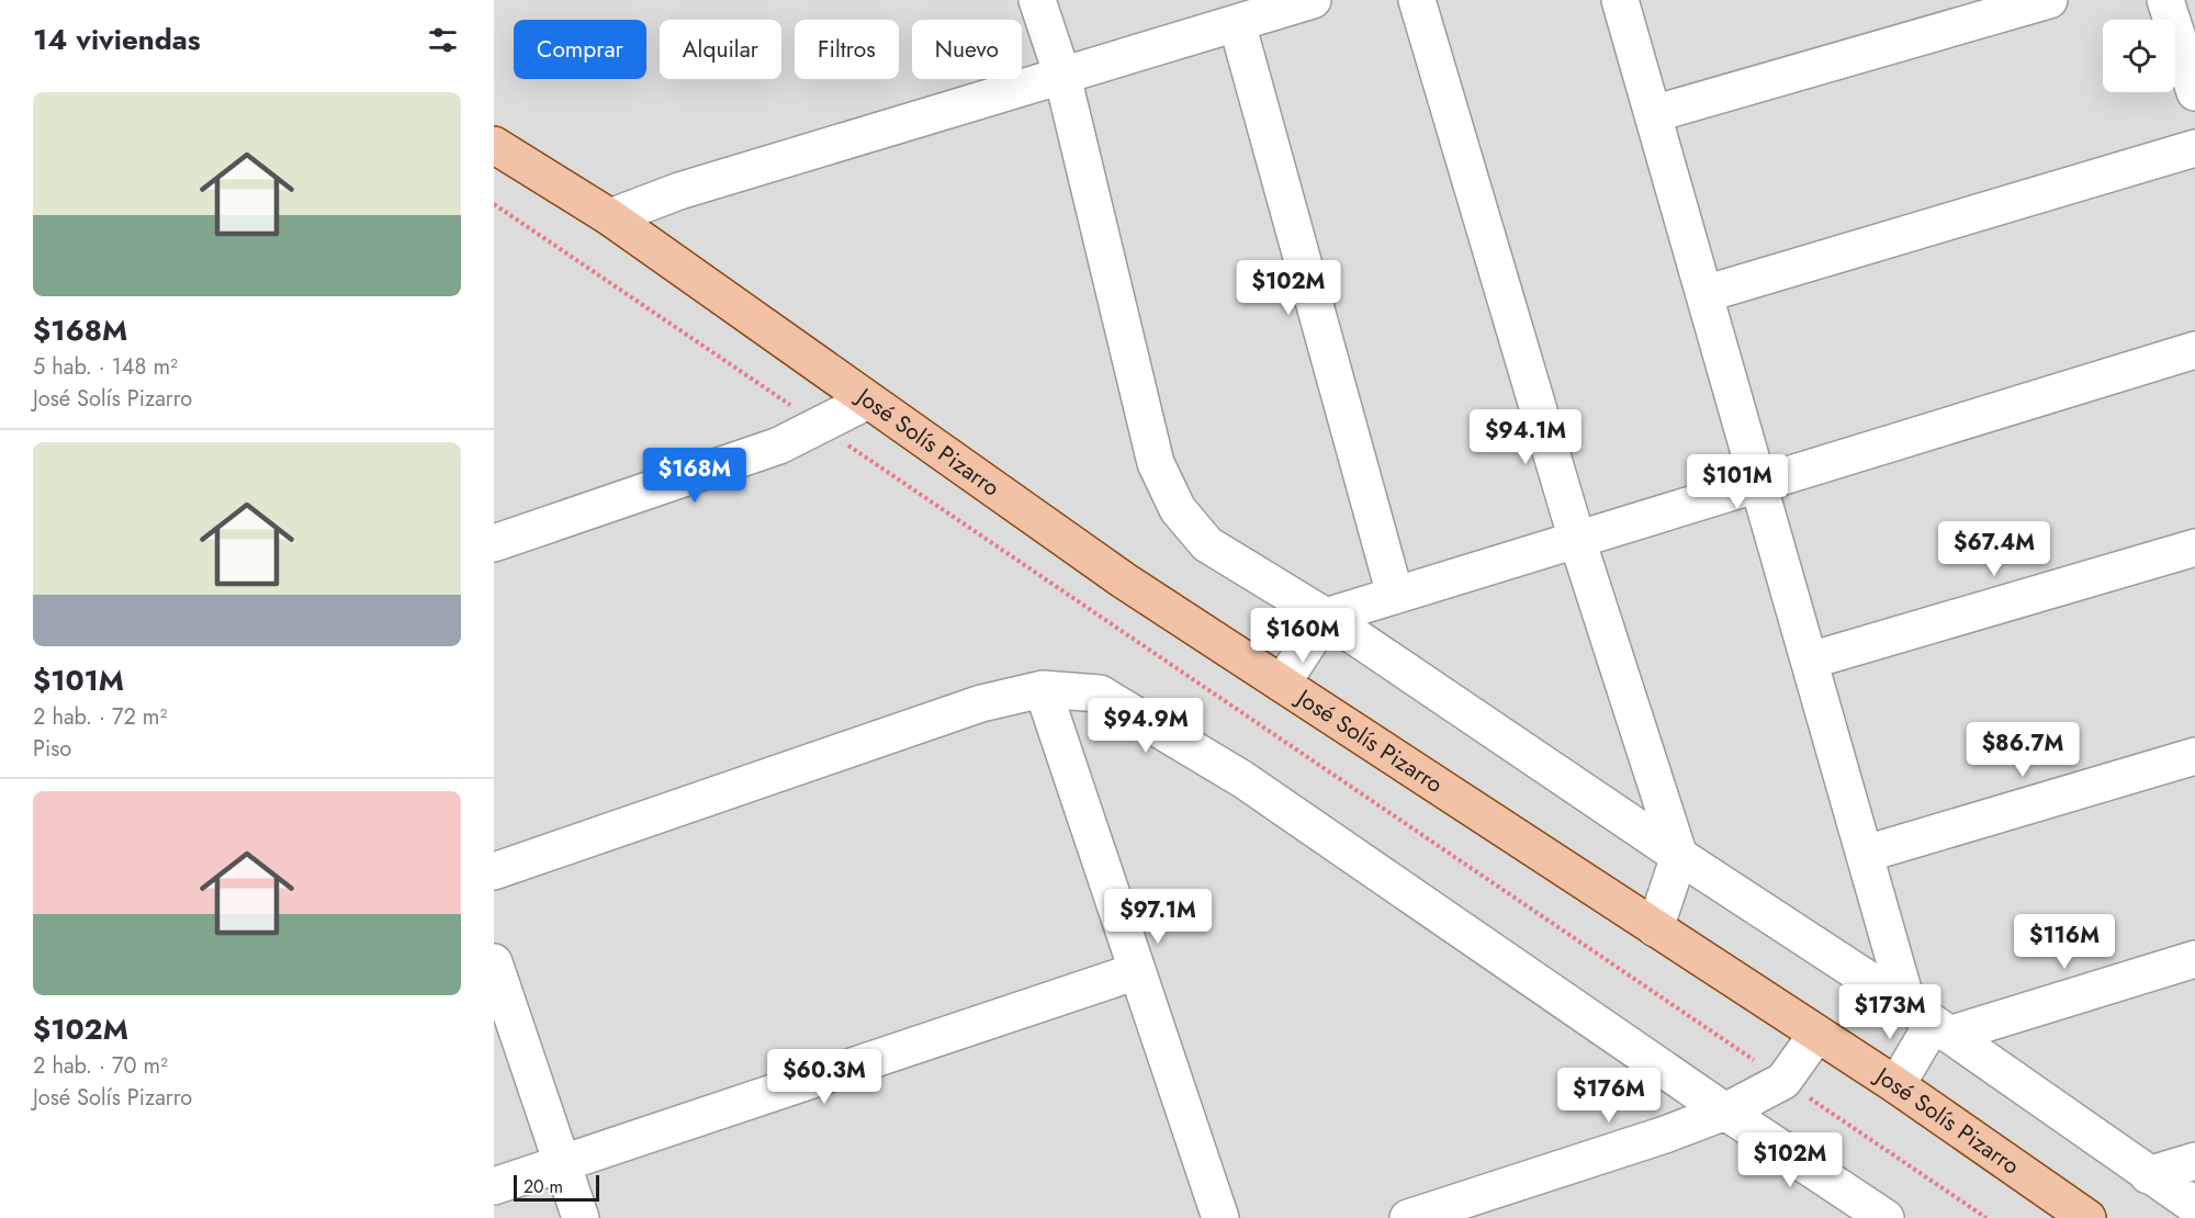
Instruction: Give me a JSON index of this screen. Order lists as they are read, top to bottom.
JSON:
{
  "streets": {
    "main road": ["José Solís Pizarro"]
  },
  "scale_bar": "20 m",
  "page": {
    "heading": "14 viviendas",
    "chip": [
      "Comprar",
      "Alquilar",
      "Filtros",
      "Nuevo"
    ],
    "list": [
      {
        "name": "$168M",
        "note": "5 hab. · 148 m² · José Solís Pizarro"
      },
      {
        "name": "$101M",
        "note": "2 hab. · 72 m² · Piso"
      },
      {
        "name": "$102M",
        "note": "2 hab. · 70 m² · José Solís Pizarro"
      }
    ],
    "price": [
      "$102M",
      "$94.1M",
      "$168M",
      "$101M",
      "$67.4M",
      "$160M",
      "$94.9M",
      "$86.7M",
      "$97.1M",
      "$116M",
      "$173M",
      "$60.3M",
      "$176M",
      "$102M"
    ],
    "scale": "20 m"
  }
}
